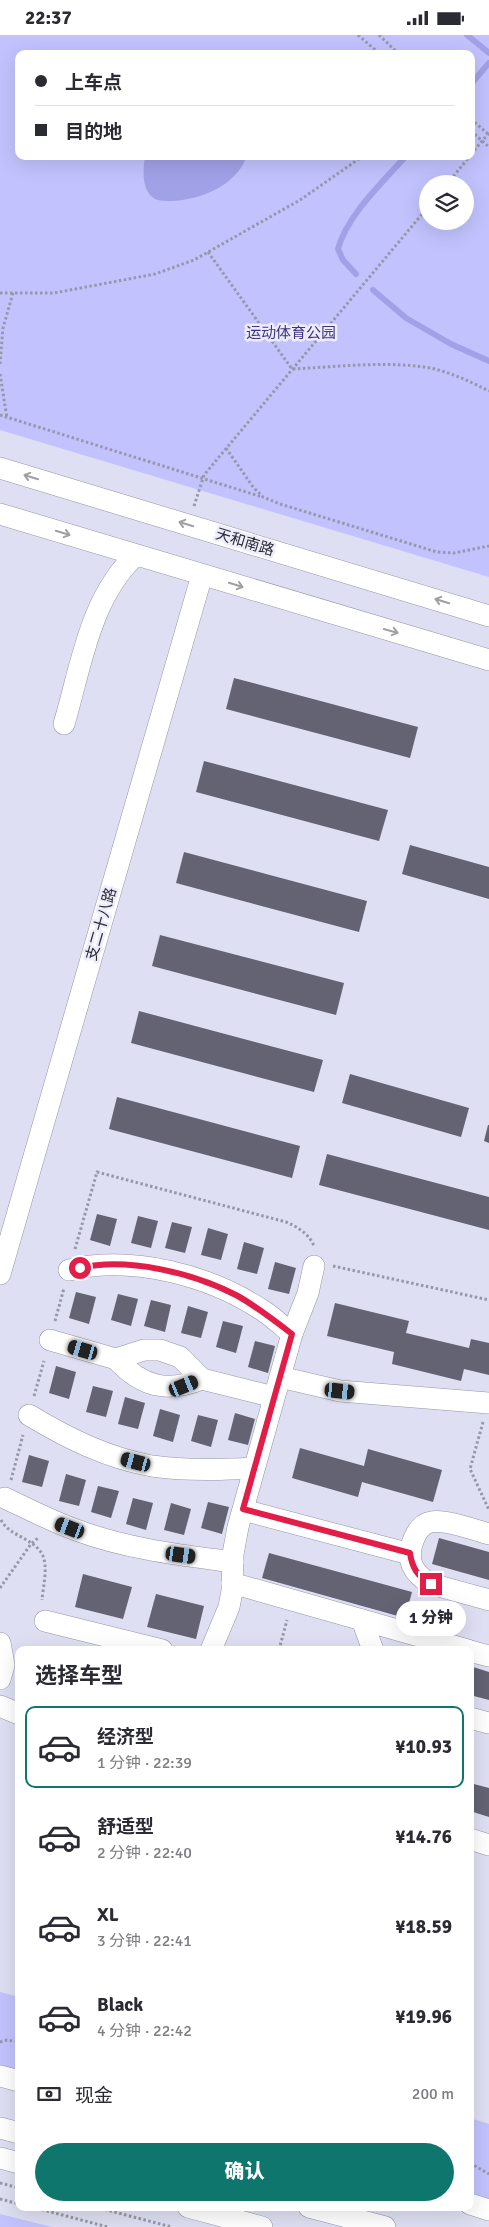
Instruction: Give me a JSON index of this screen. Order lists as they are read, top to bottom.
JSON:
{
  "streets": {
    "street": ["天和南路", "支二十八路"]
  },
  "parks": ["运动体育公园"],
  "page": {
    "status": "22:37",
    "banner": ["上车点", "目的地"],
    "bubble": "1 分钟",
    "heading": "选择车型",
    "list": [
      {
        "name": "经济型",
        "note": "1 分钟 · 22:39",
        "value": "¥10.93"
      },
      {
        "name": "舒适型",
        "note": "2 分钟 · 22:40",
        "value": "¥14.76"
      },
      {
        "name": "XL",
        "note": "3 分钟 · 22:41",
        "value": "¥18.59"
      },
      {
        "name": "Black",
        "note": "4 分钟 · 22:42",
        "value": "¥19.96"
      }
    ],
    "pay": ["现金", "200 m"],
    "buttons": "确认"
  }
}
